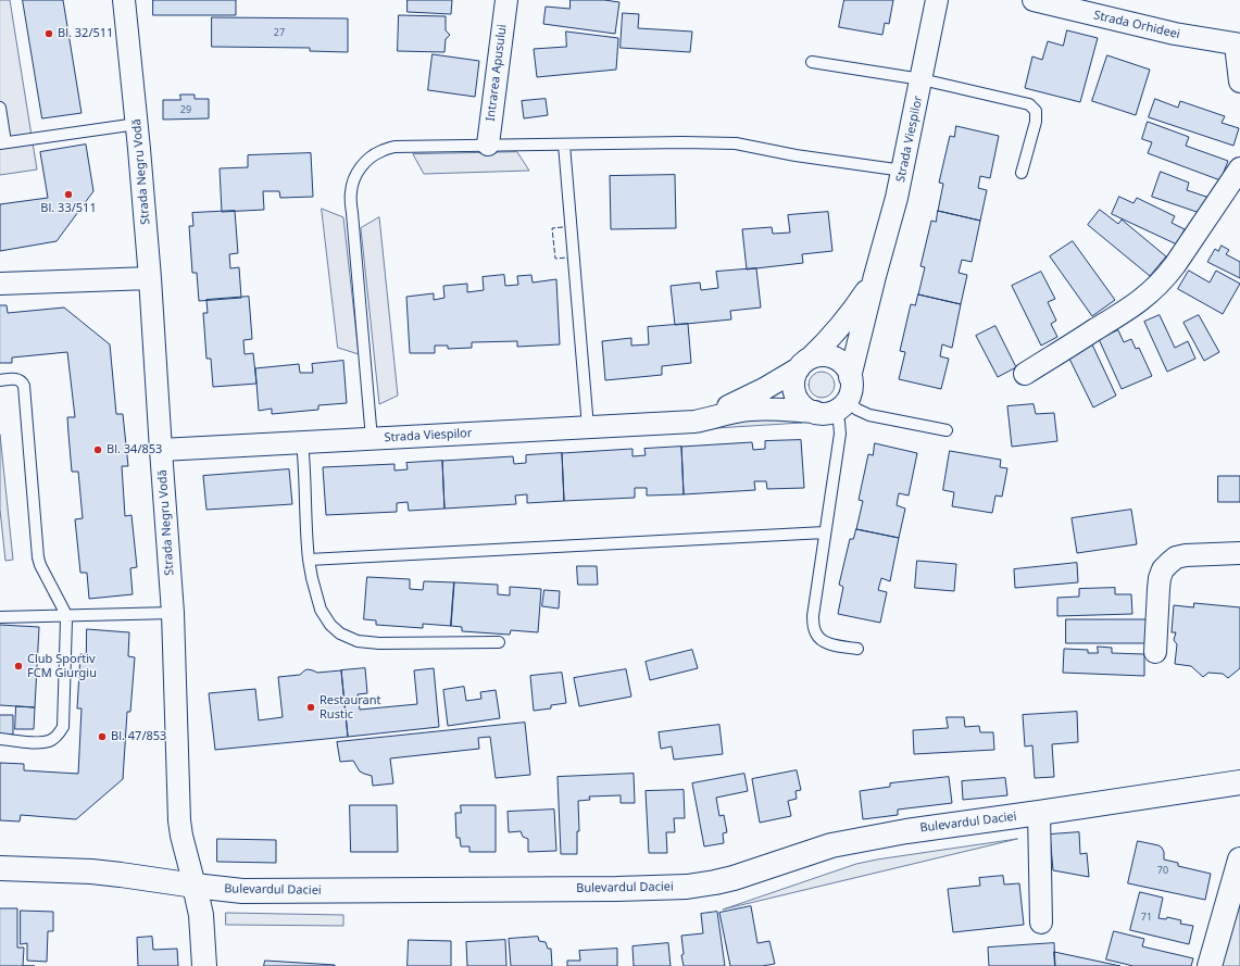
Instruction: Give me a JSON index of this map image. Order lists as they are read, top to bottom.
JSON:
{
  "streets": {
    "street": [
      "Strada Orhideei",
      "Intrarea Apusului",
      "Strada Viespilor",
      "Strada Negru Vodă",
      "Bulevardul Daciei"
    ]
  },
  "crossings": [
    ["Strada Viespilor", "Strada Negru Vodă"],
    ["Strada Negru Vodă", "Bulevardul Daciei"]
  ],
  "places": [
    "Bl. 32/511",
    "Bl. 33/511",
    "Bl. 34/853",
    "Club Sportiv FCM Giurgiu",
    "Restaurant Rustic",
    "Bl. 47/853"
  ],
  "house_numbers": [
    "27",
    "29",
    "70",
    "71"
  ]
}
